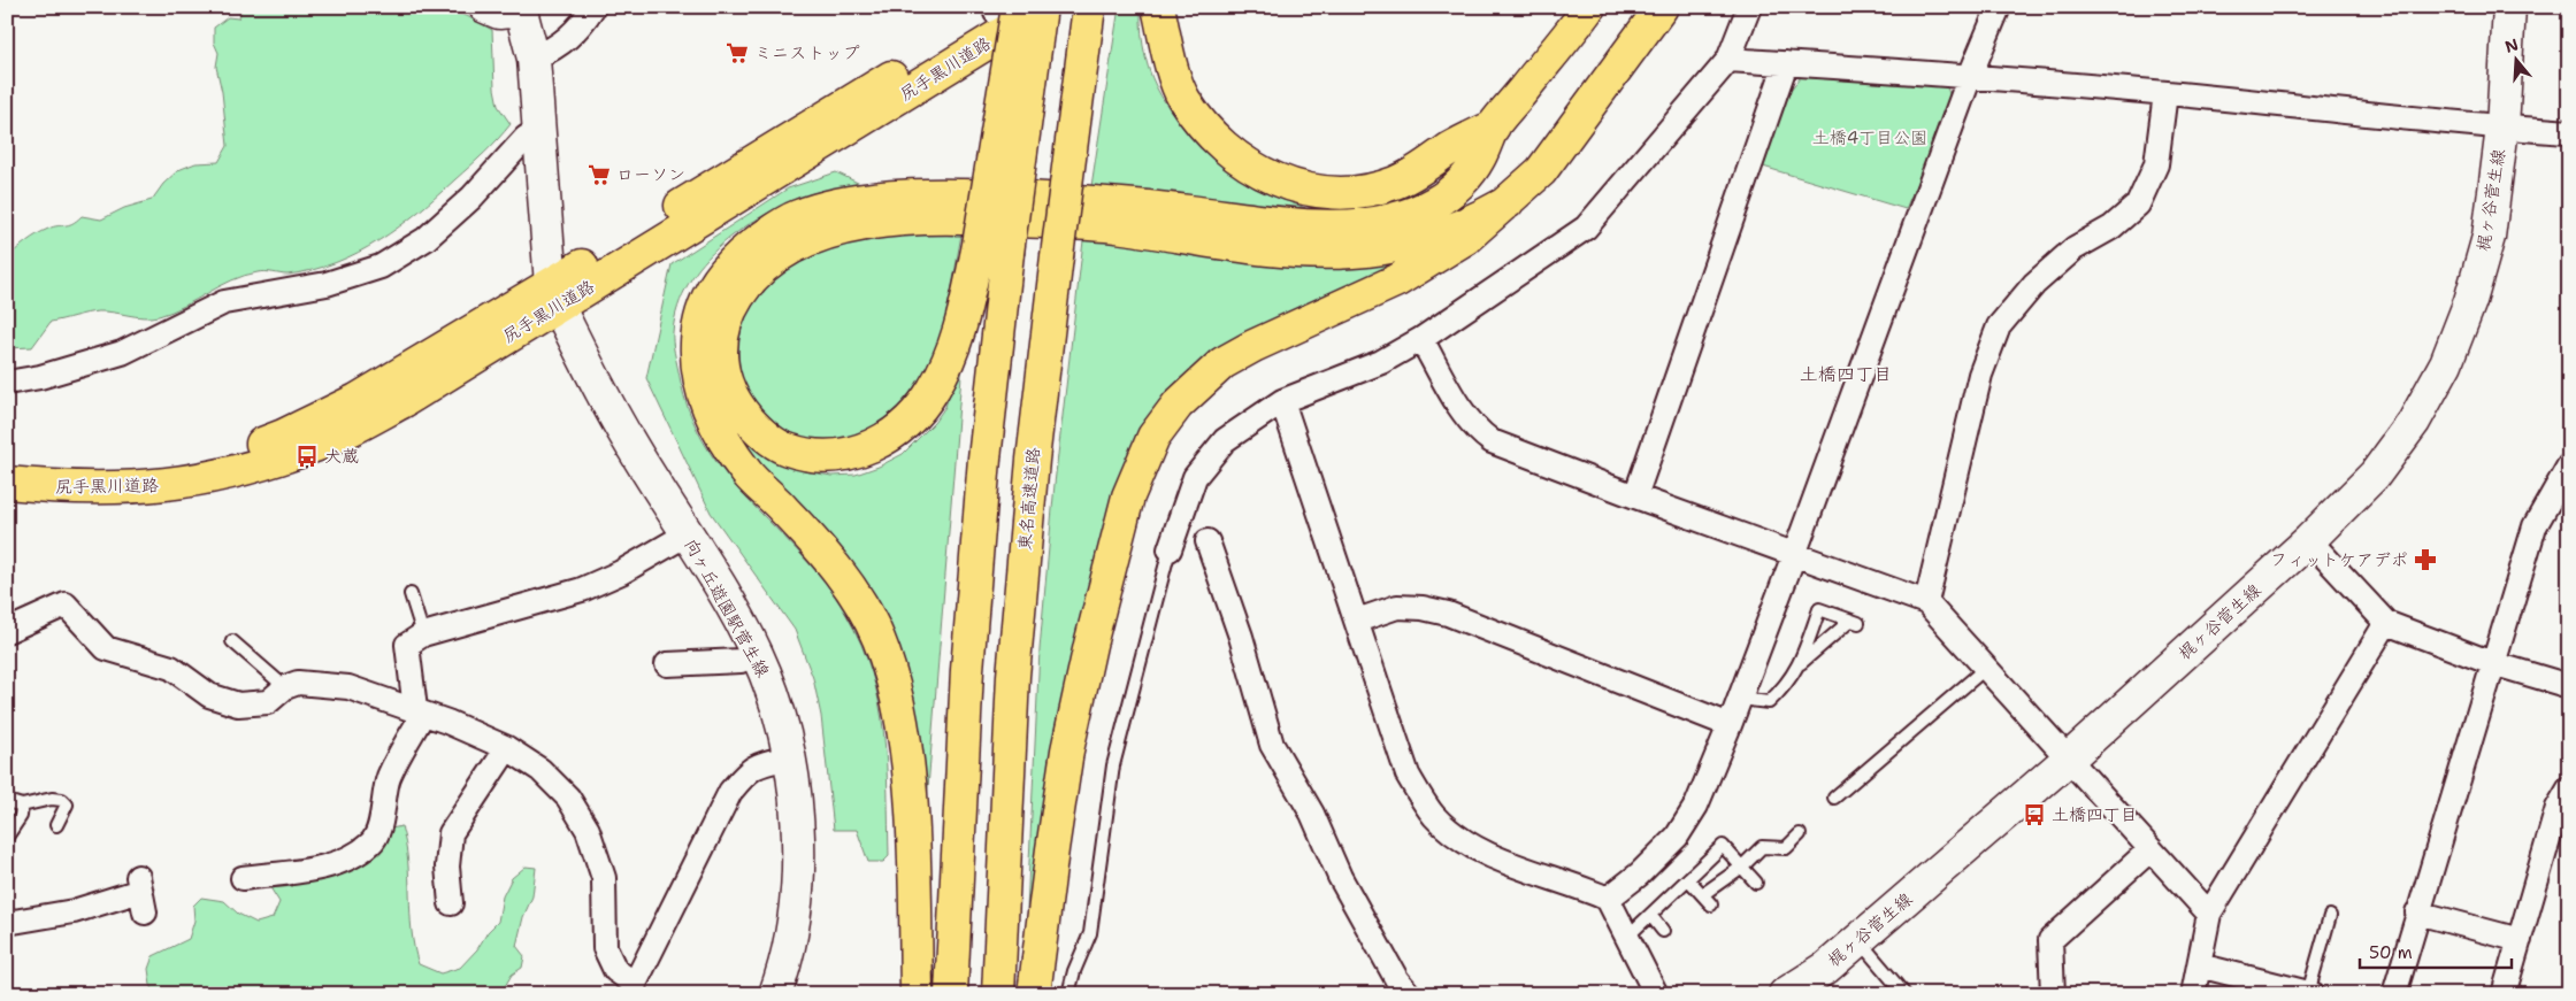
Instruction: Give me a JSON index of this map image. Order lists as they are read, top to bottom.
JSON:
{
  "streets": {
    "main road": ["尻手黒川道路", "東名高速道路"],
    "street": ["梶ヶ谷菅生線", "向ヶ丘遊園駅菅生線"]
  },
  "crossings": [
    ["尻手黒川道路", "向ヶ丘遊園駅菅生線"]
  ],
  "districts": ["土橋四丁目"],
  "parks": ["土橋4丁目公園"],
  "places": {
    "supermarket": ["ミニストップ", "ローソン"],
    "bus stop": ["犬蔵", "土橋四丁目"],
    "pharmacy": ["フィットケアデポ"]
  },
  "scale_bar": "50 m",
  "north": "top"
}
